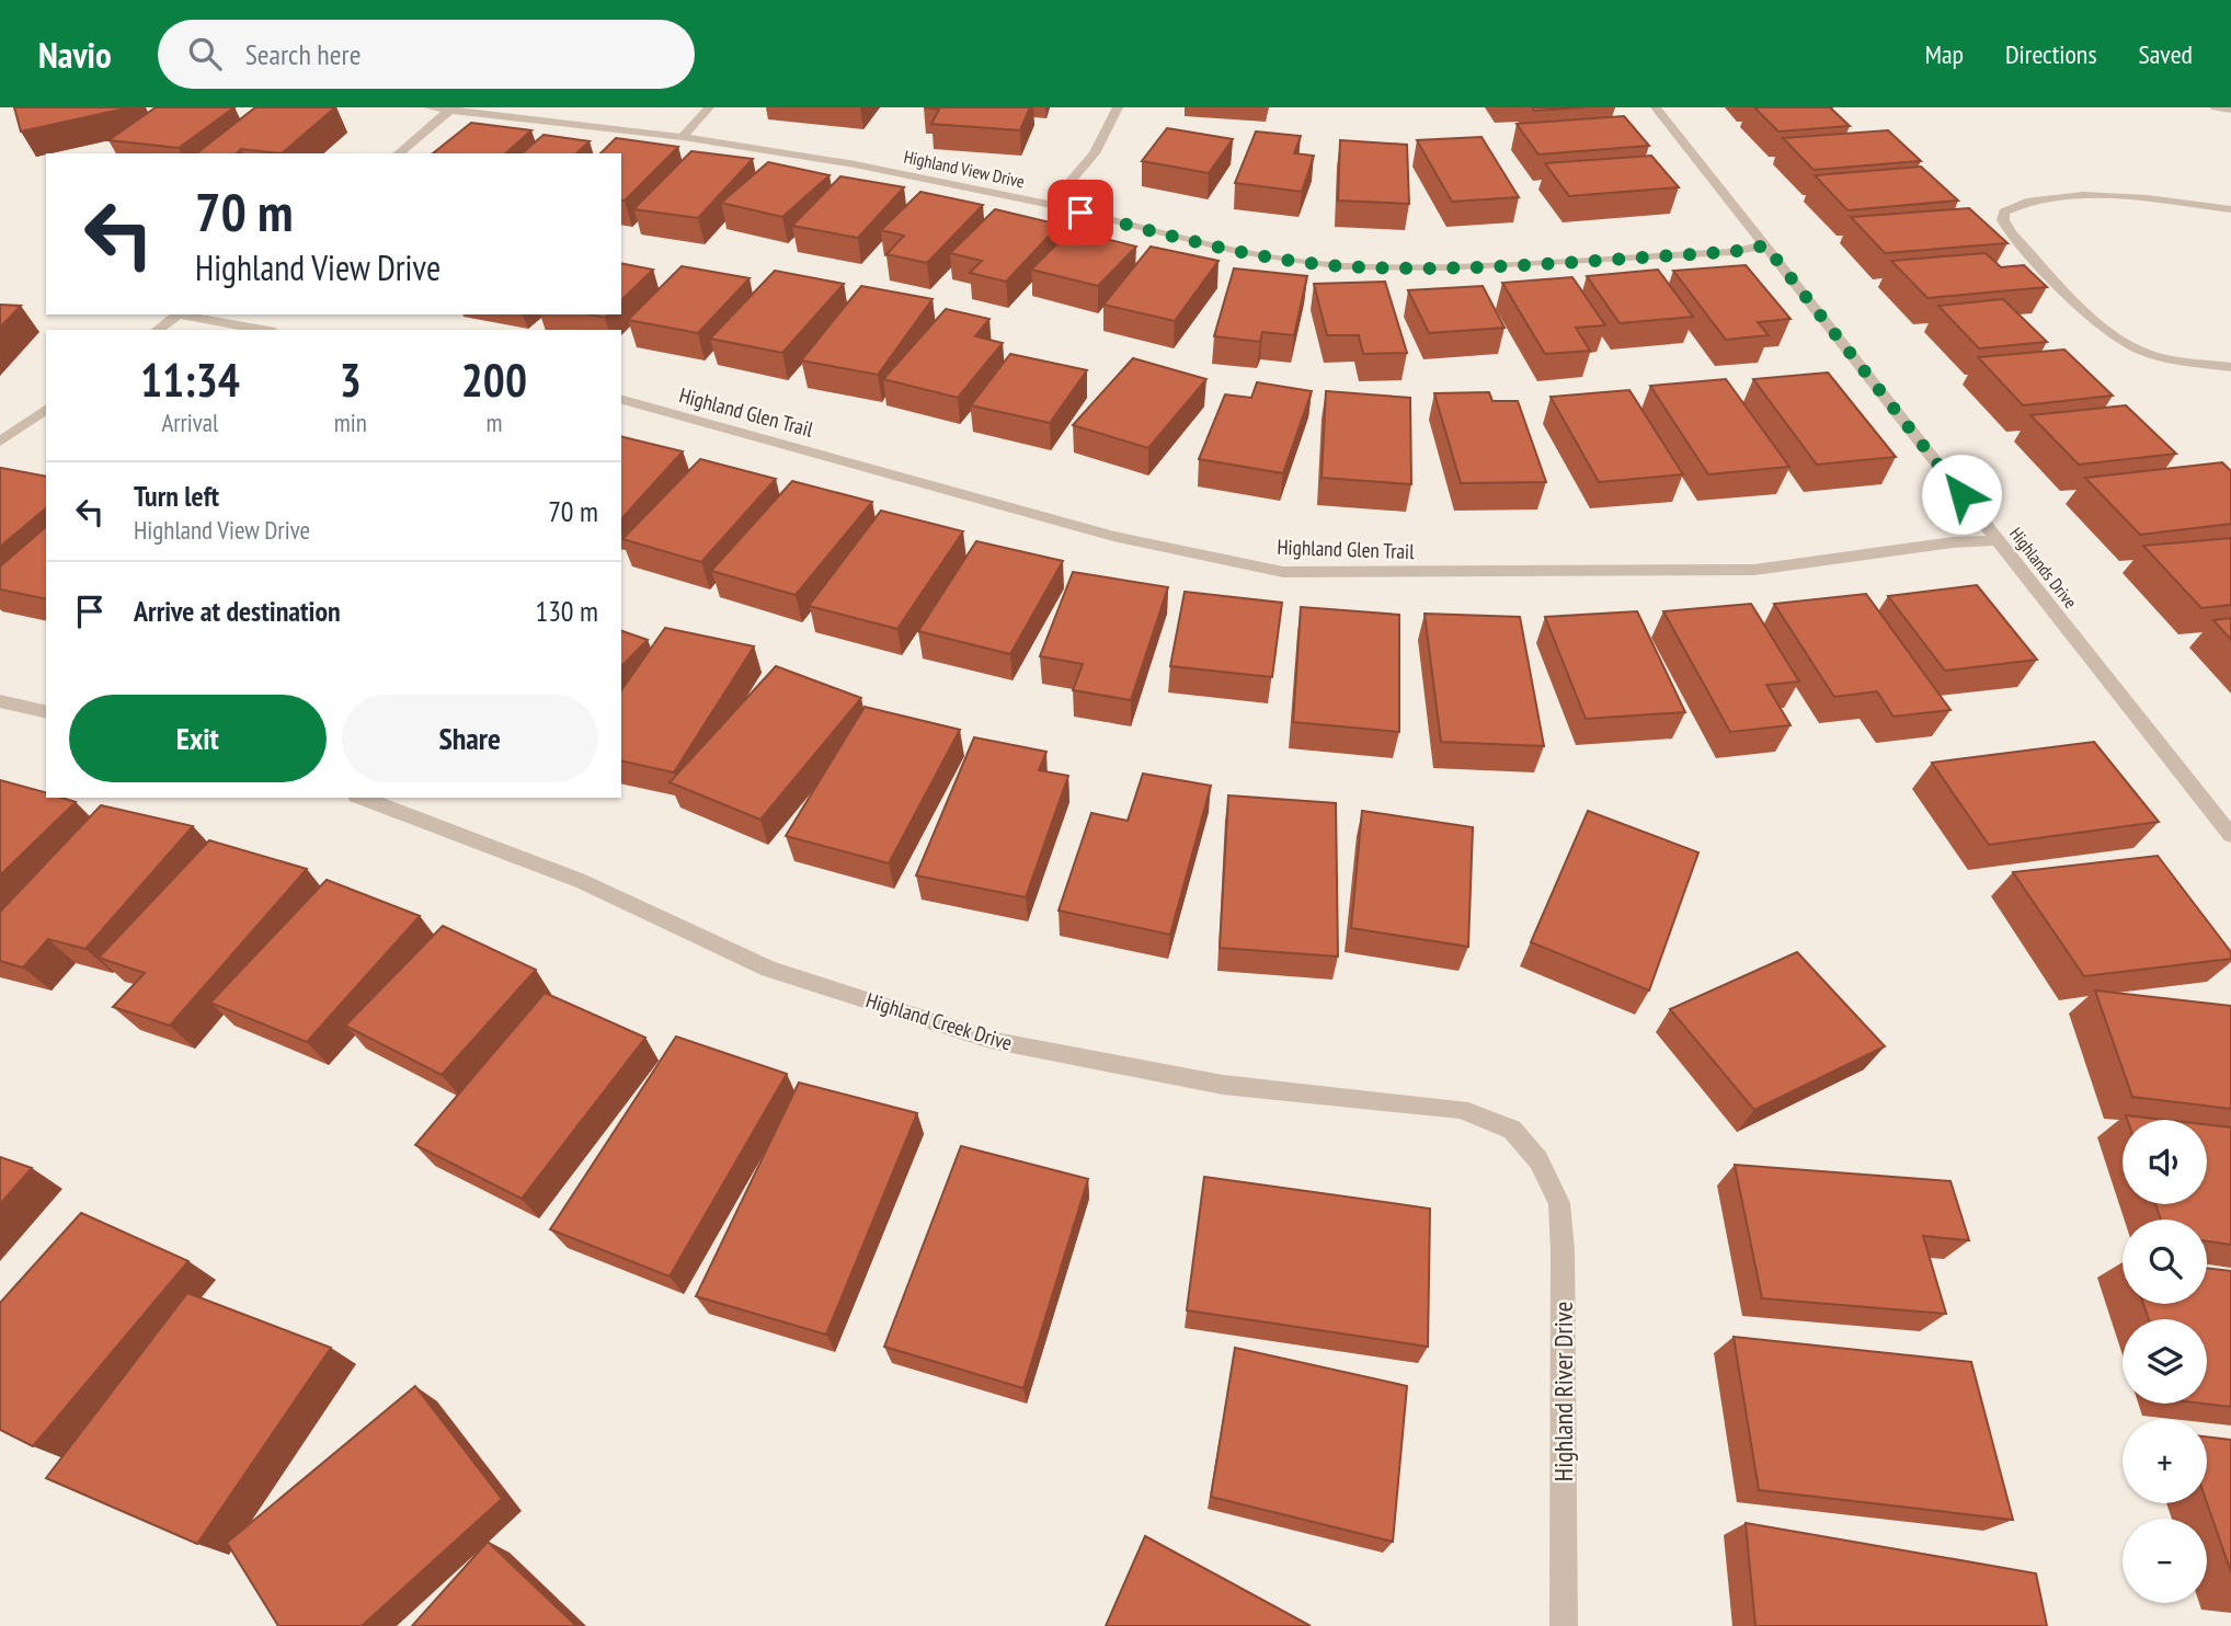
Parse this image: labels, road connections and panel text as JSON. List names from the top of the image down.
{
  "streets": {
    "street": [
      "Highland View Drive",
      "Highland Glen Trail",
      "Highlands Drive",
      "Highland Creek Drive",
      "Highland River Drive"
    ]
  },
  "crossings": [
    ["Highland View Drive", "Highlands Drive"],
    ["Highland Glen Trail", "Highlands Drive"],
    ["Highland Creek Drive", "Highland River Drive"]
  ],
  "page": {
    "header": "Navio",
    "search": "Search here",
    "nav": ["Map", "Directions", "Saved"],
    "turn": ["70 m", "Highland View Drive"],
    "eta": [
      "11:34",
      "Arrival",
      "3",
      "min",
      "200",
      "m"
    ],
    "list": [
      {
        "name": "Turn left",
        "note": "Highland View Drive",
        "value": "70 m"
      },
      {
        "name": "Arrive at destination",
        "value": "130 m"
      }
    ],
    "buttons": ["Exit", "Share"],
    "map_buttons": ["+", "−"]
  }
}
